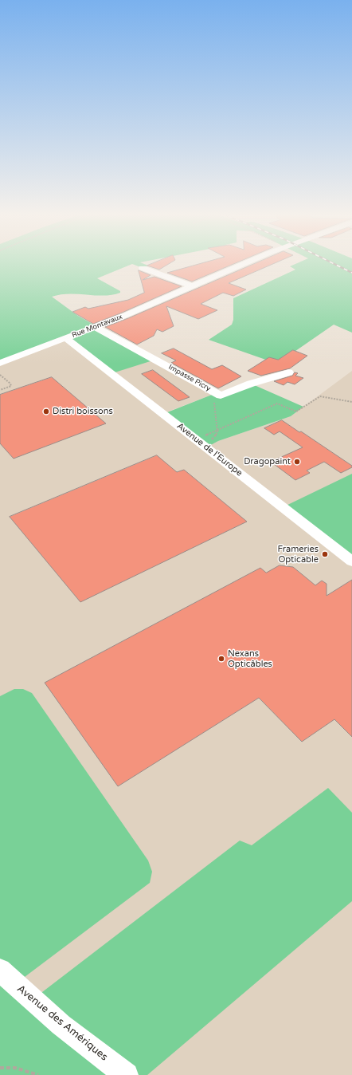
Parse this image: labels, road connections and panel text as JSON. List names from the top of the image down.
{
  "streets": {
    "street": [
      "Rue Montavaux",
      "Impasse Picry",
      "Avenue de l'Europe",
      "Avenue des Amériques"
    ]
  },
  "crossings": [
    ["Rue Montavaux", "Impasse Picry"],
    ["Rue Montavaux", "Avenue de l'Europe"]
  ],
  "places": [
    "Distri boissons",
    "Dragopaint",
    "Frameries Opticable",
    "Nexans Opticâbles"
  ]
}
